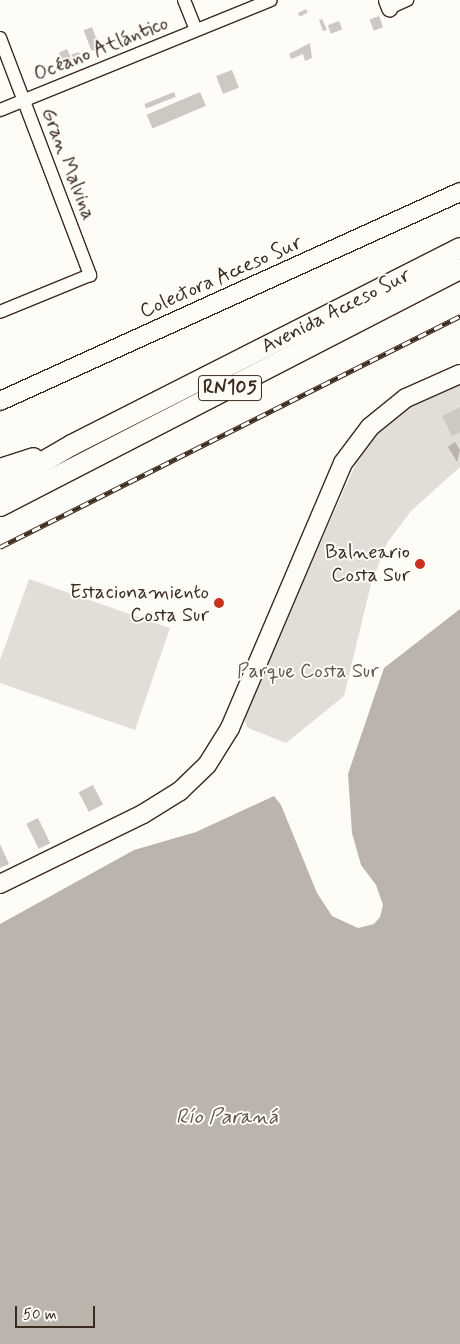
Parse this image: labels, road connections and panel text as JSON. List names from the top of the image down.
{
  "streets": {
    "highway": ["Avenida Acceso Sur", "RN105"],
    "main road": ["Colectora Acceso Sur"],
    "street": ["Océano Atlántico", "Gran Malvina"]
  },
  "crossings": [
    ["Océano Atlántico", "Gran Malvina"]
  ],
  "water": ["Río Paraná"],
  "parks": ["Parque Costa Sur"],
  "places": ["Balneario Costa Sur", "Estacionamiento Costa Sur"],
  "scale_bar": "50 m"
}
